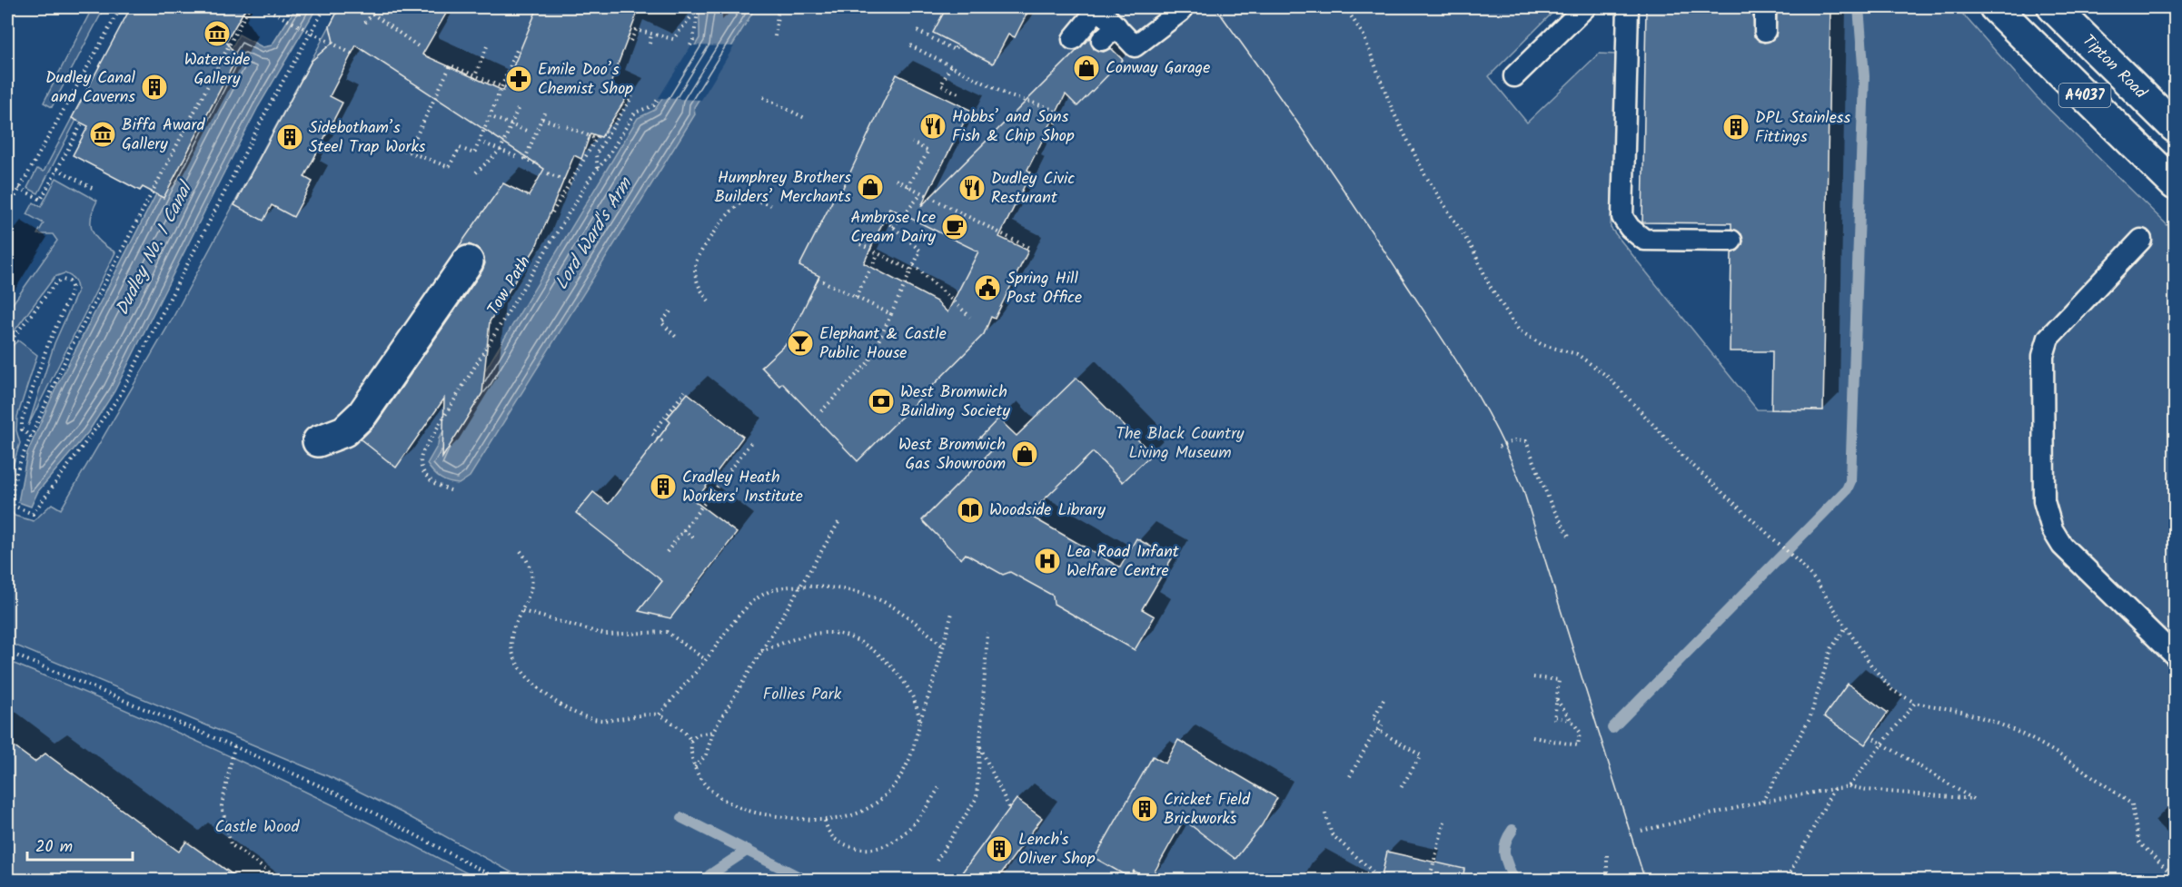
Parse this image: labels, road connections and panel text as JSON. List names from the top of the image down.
{
  "streets": {
    "main road": ["Tipton Road", "A4037"],
    "path": ["Tow Path"]
  },
  "water": ["Lord Ward's Arm", "Dudley No. 1 Canal"],
  "parks": ["The Black Country Living Museum", "Follies Park", "Castle Wood"],
  "places": {
    "museum": ["Waterside Gallery", "Biffa Award Gallery"],
    "shop": ["Conway Garage", "Humphrey Brothers Builders’ Merchants", "West Bromwich Gas Showroom"],
    "pharmacy": ["Emile Doo’s Chemist Shop"],
    "building": [
      "Dudley Canal and Caverns",
      "DPL Stainless Fittings",
      "Sidebotham’s Steel Trap Works",
      "Cradley Heath Workers' Institute",
      "Cricket Field Brickworks",
      "Lench's Oliver Shop"
    ],
    "restaurant": ["Hobbs’ and Sons Fish & Chip Shop", "Dudley Civic Resturant"],
    "cafe": ["Ambrose Ice Cream Dairy"],
    "public building": ["Spring Hill Post Office"],
    "bar": ["Elephant & Castle Public House"],
    "bank": ["West Bromwich Building Society"],
    "library": ["Woodside Library"],
    "hospital": ["Lea Road Infant Welfare Centre"]
  },
  "scale_bar": "20 m"
}
